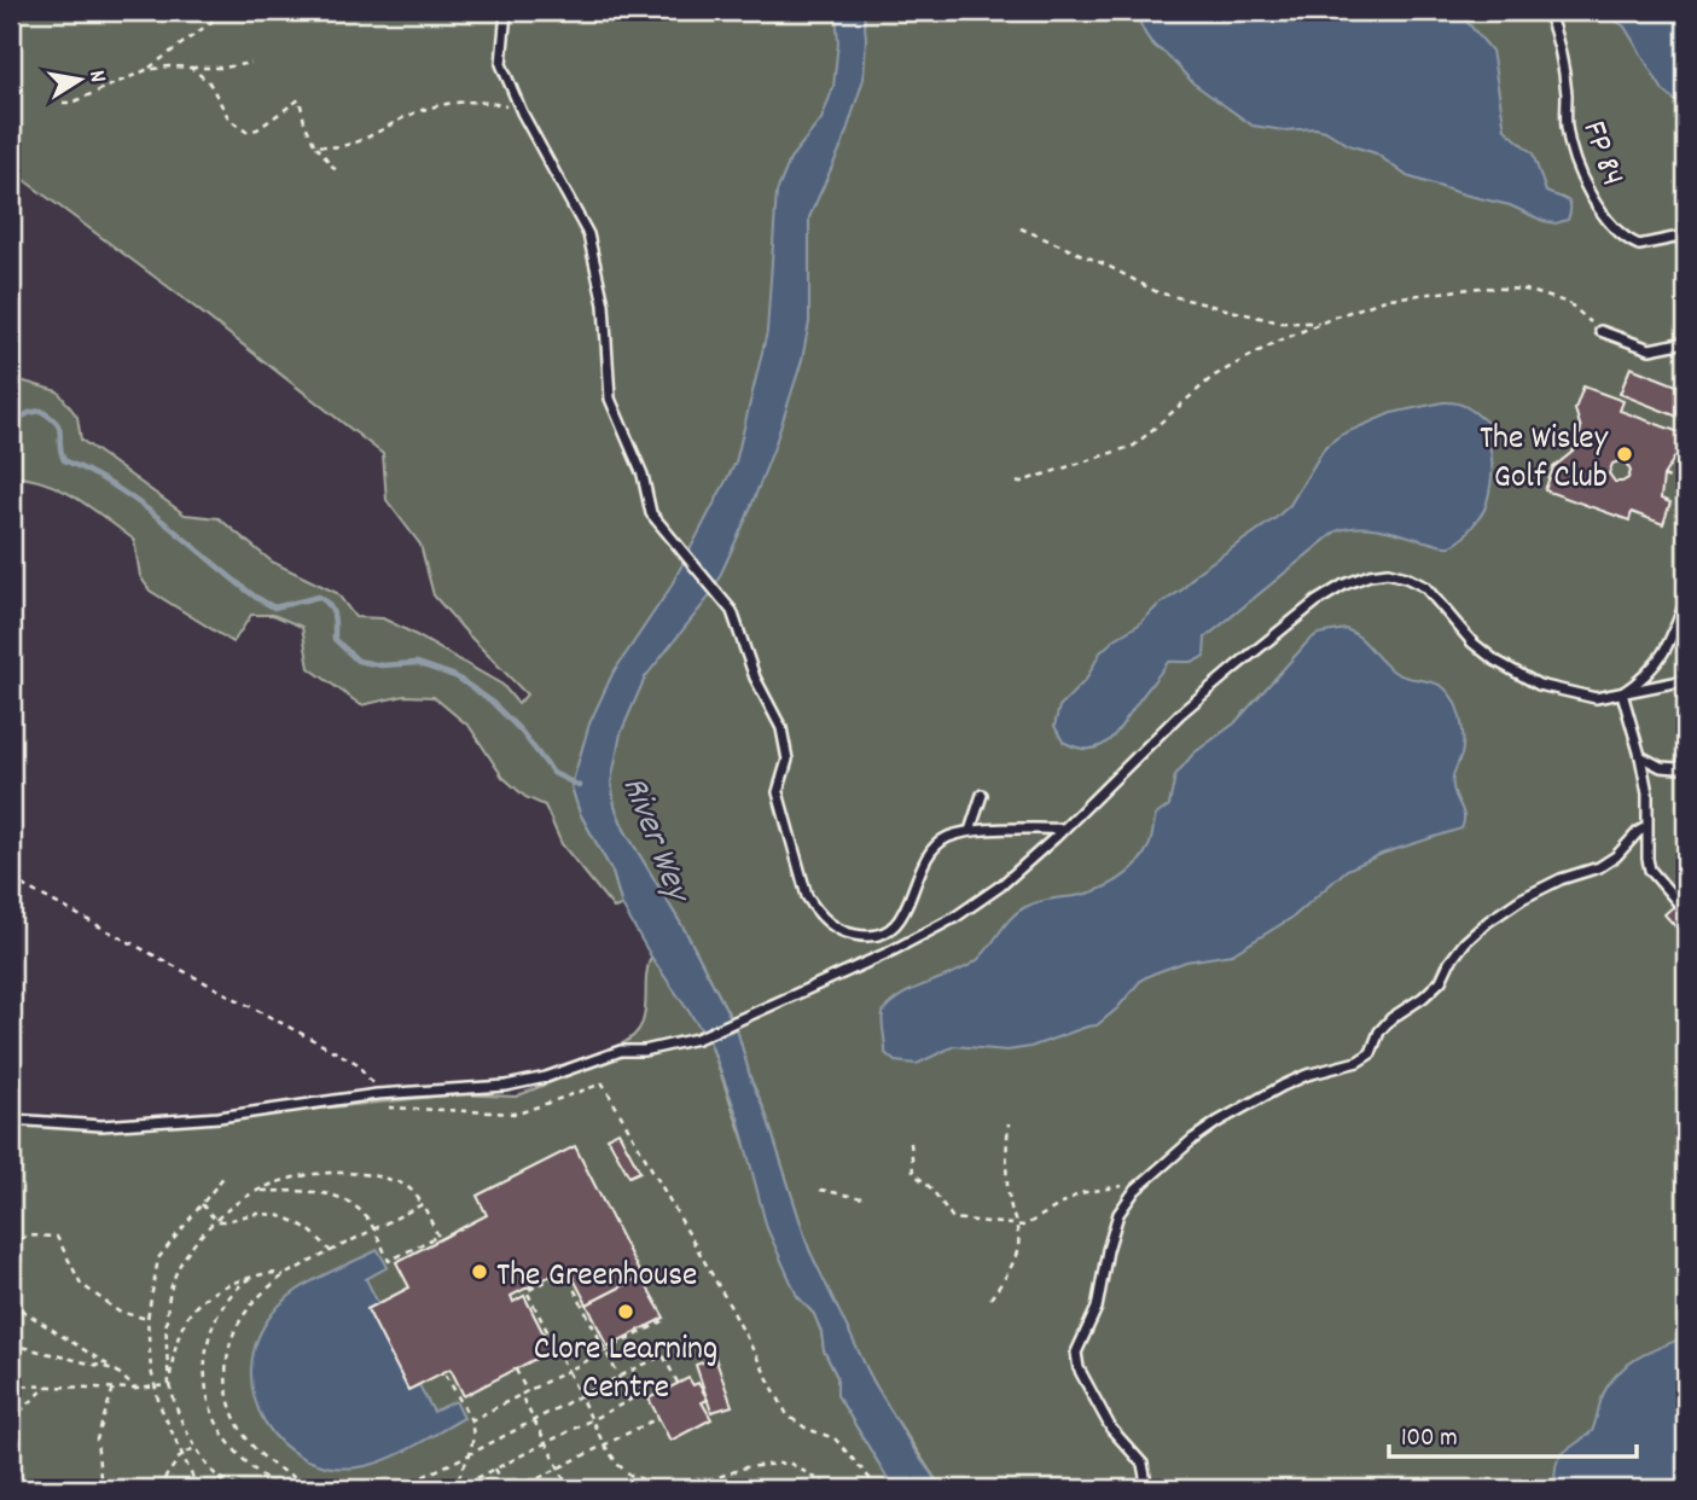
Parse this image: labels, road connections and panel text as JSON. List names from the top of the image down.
{
  "streets": {
    "lane": ["FP 84"]
  },
  "water": ["River Wey"],
  "places": ["The Wisley Golf Club", "The Greenhouse", "Clore Learning Centre"],
  "scale_bar": "100 m",
  "north": "right"
}
